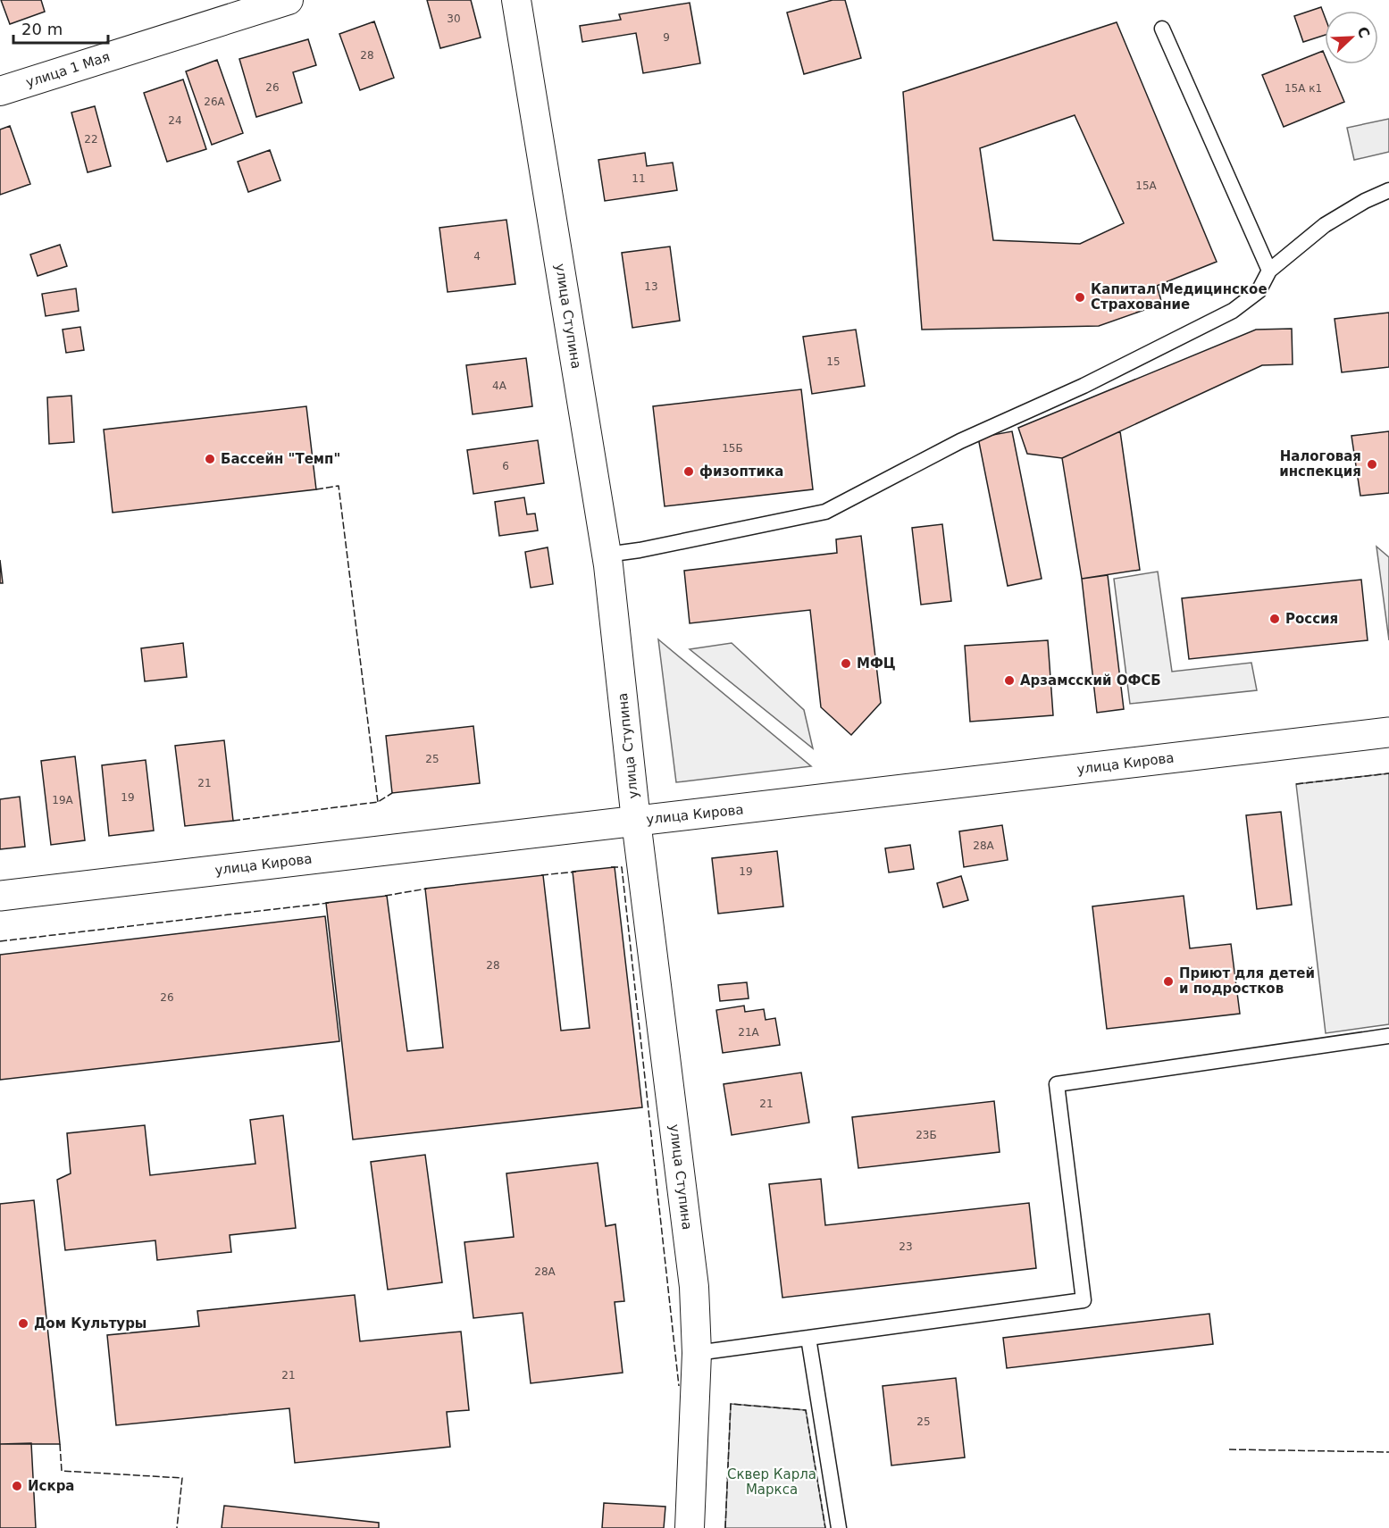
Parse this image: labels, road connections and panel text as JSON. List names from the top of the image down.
{
  "streets": {
    "street": ["улица 1 Мая", "улица Ступина", "улица Кирова"]
  },
  "crossings": [
    ["улица Ступина", "улица Кирова"]
  ],
  "parks": ["Сквер Карла Маркса"],
  "places": [
    "Капитал Медицинское Страхование",
    "Бассейн \"Темп\"",
    "Налоговая инспекция",
    "физоптика",
    "Россия",
    "МФЦ",
    "Арзамсский ОФСБ",
    "Приют для детей и подростков",
    "Дом Культуры",
    "Искра"
  ],
  "house_numbers": [
    "30",
    "9",
    "28",
    "26",
    "15А к1",
    "26А",
    "24",
    "22",
    "11",
    "15А",
    "4",
    "13",
    "15",
    "4А",
    "15Б",
    "6",
    "25",
    "21",
    "19",
    "19А",
    "28А",
    "19",
    "28",
    "26",
    "21А",
    "21",
    "23Б",
    "23",
    "28А",
    "21",
    "25"
  ],
  "scale_bar": "20 m",
  "north": "top right"
}
